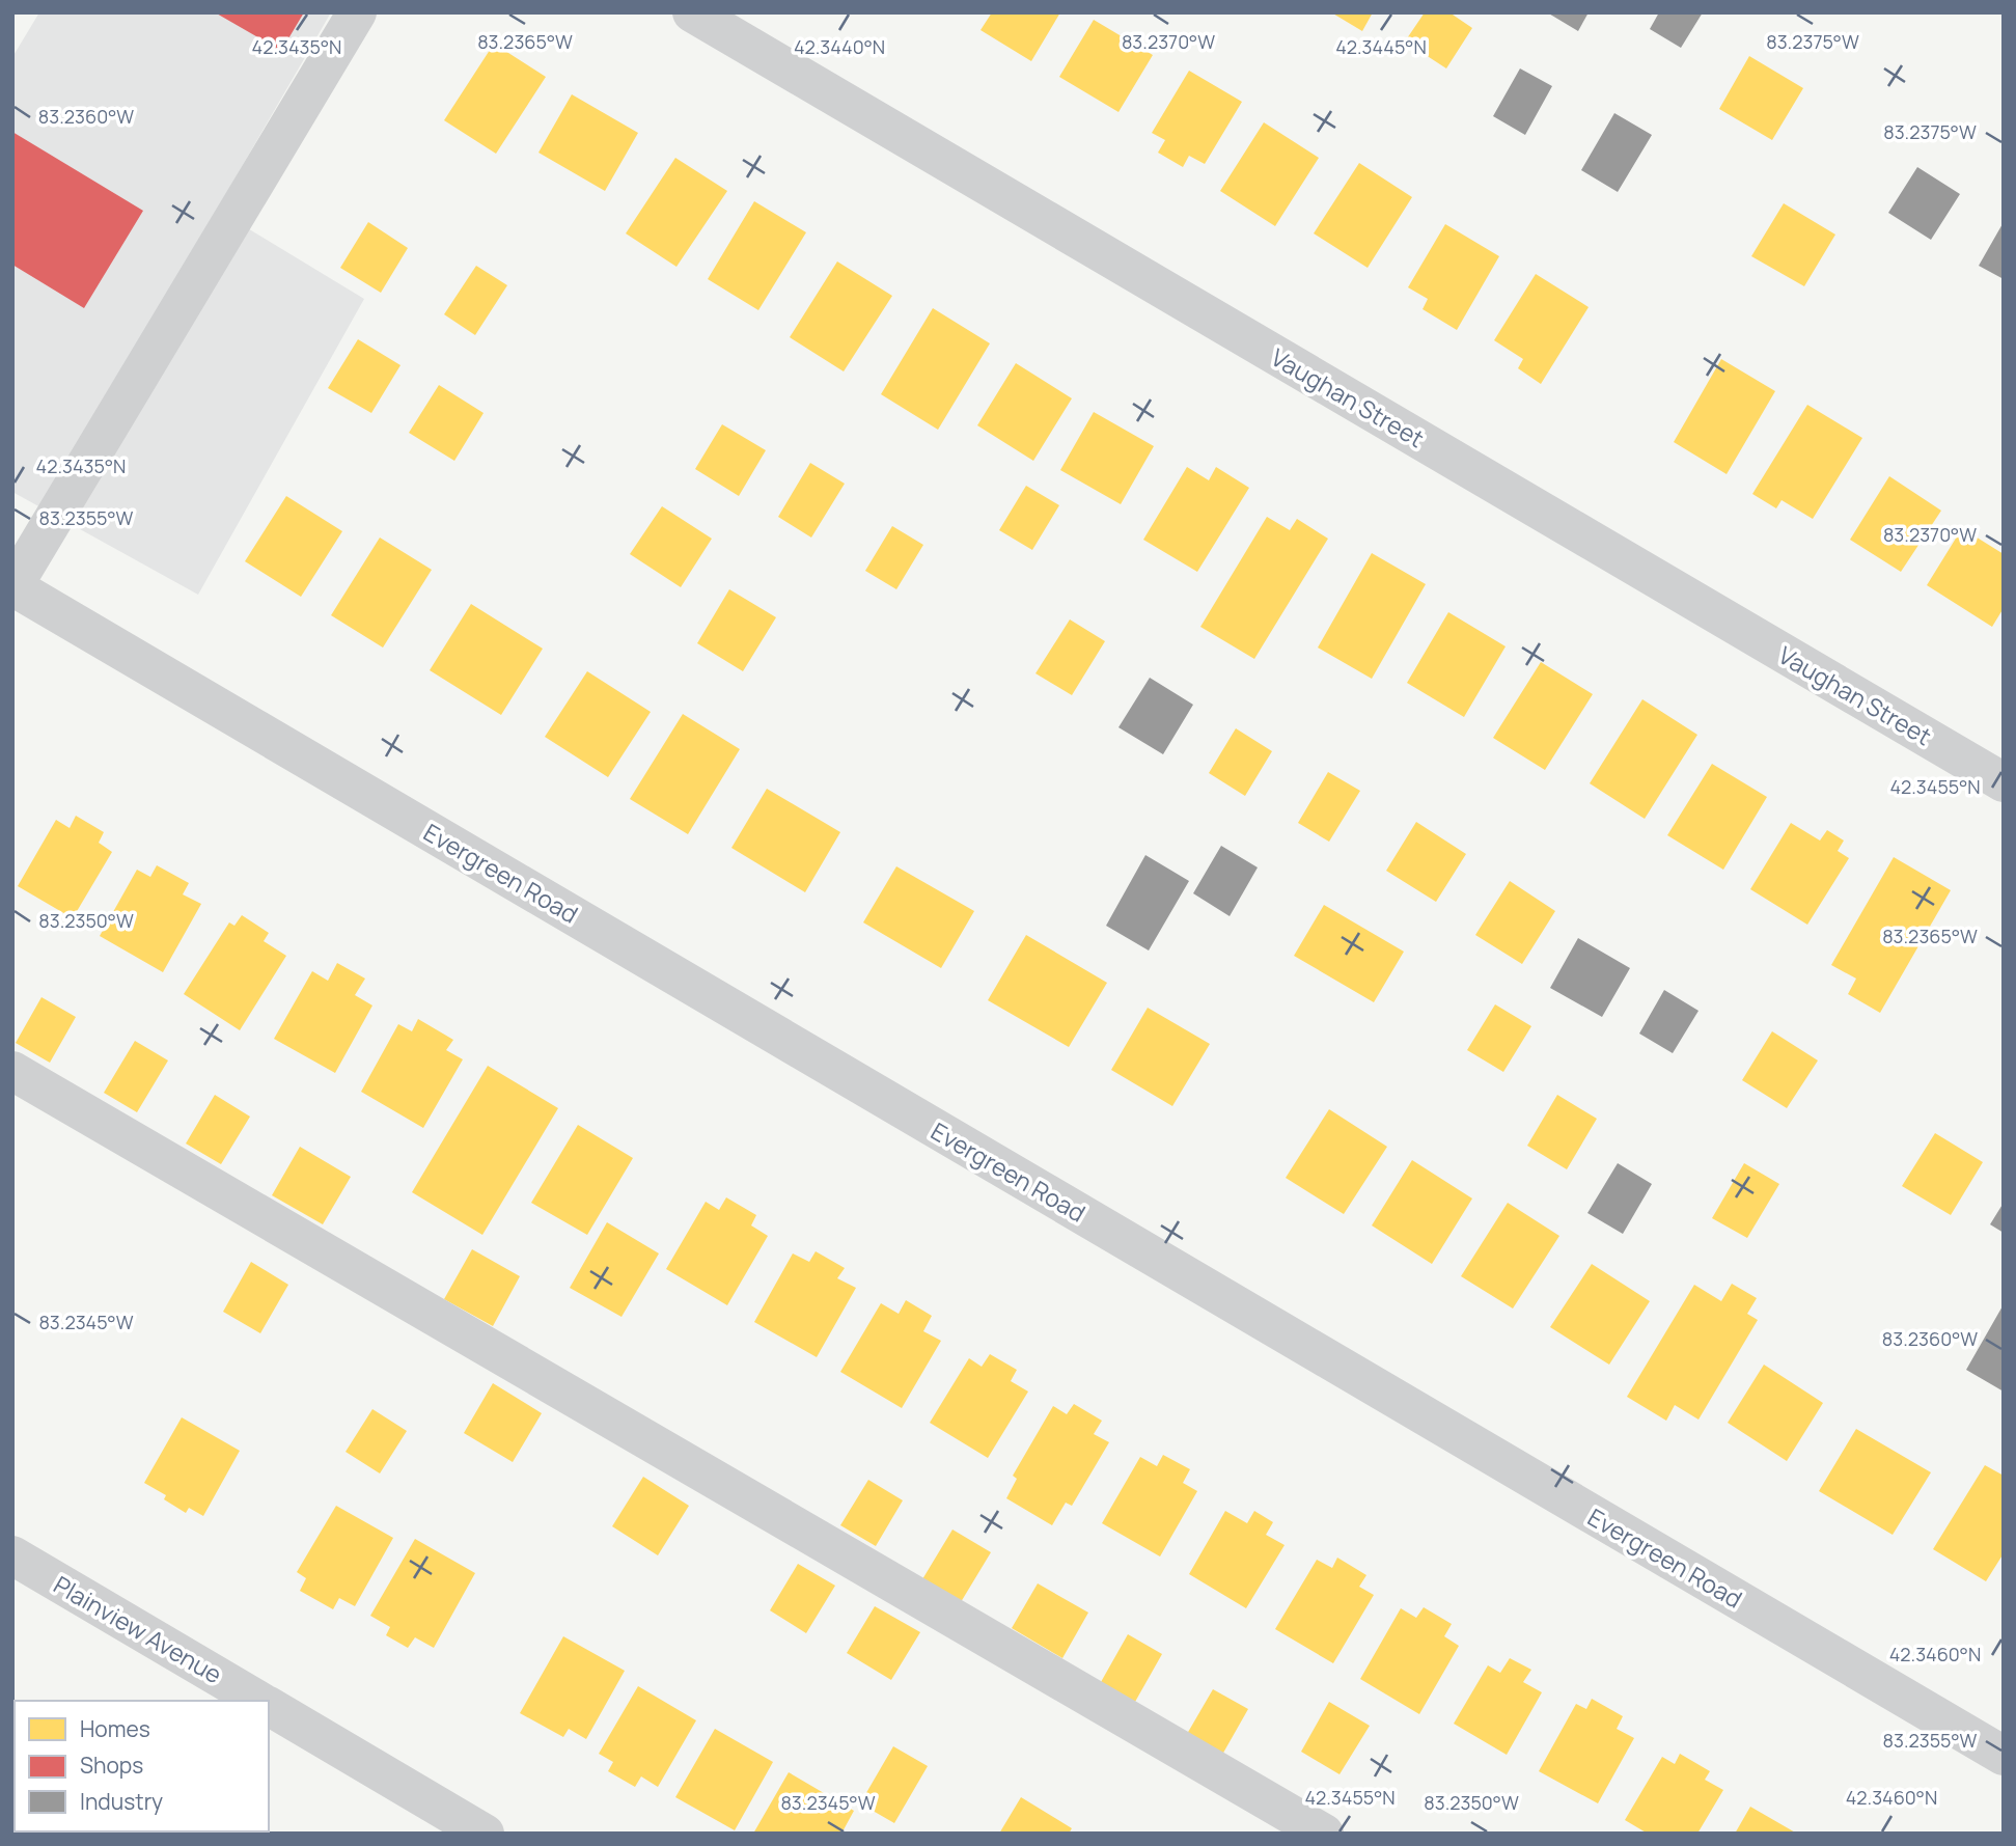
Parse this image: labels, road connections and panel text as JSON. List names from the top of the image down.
{
  "streets": {
    "street": ["Vaughan Street", "Evergreen Road", "Plainview Avenue"]
  },
  "legend": ["Homes", "Shops", "Industry"],
  "coordinates": [
    "83.2365°W",
    "83.2370°W",
    "83.2375°W",
    "42.3435°N",
    "42.3440°N",
    "42.3445°N",
    "83.2360°W",
    "83.2355°W",
    "42.3455°N",
    "83.2350°W",
    "83.2345°W",
    "42.3460°N"
  ]
}
